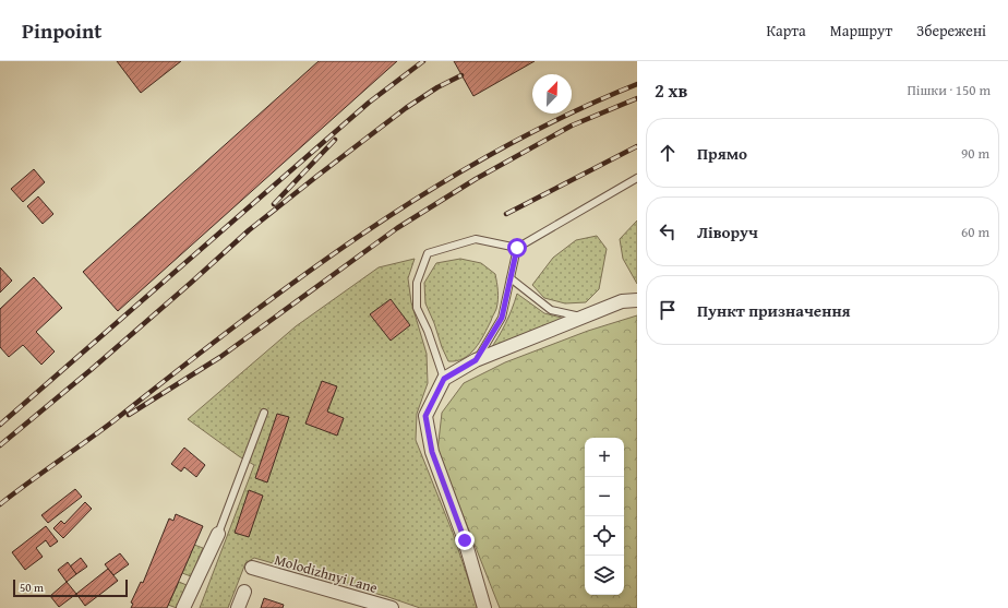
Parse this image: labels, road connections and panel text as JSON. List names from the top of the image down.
{
  "streets": {
    "street": ["Molodizhnyi Lane"]
  },
  "scale_bar": "50 m",
  "north": "top right",
  "page": {
    "header": "Pinpoint",
    "nav": ["Карта", "Маршрут", "Збережені"],
    "heading": ["2 хв", "Пішки · 150 m"],
    "list": [
      ["Прямо", "90 m"],
      ["Ліворуч", "60 m"],
      "Пункт призначення"
    ],
    "map_buttons": ["+", "−"],
    "scale": "50 m"
  }
}
